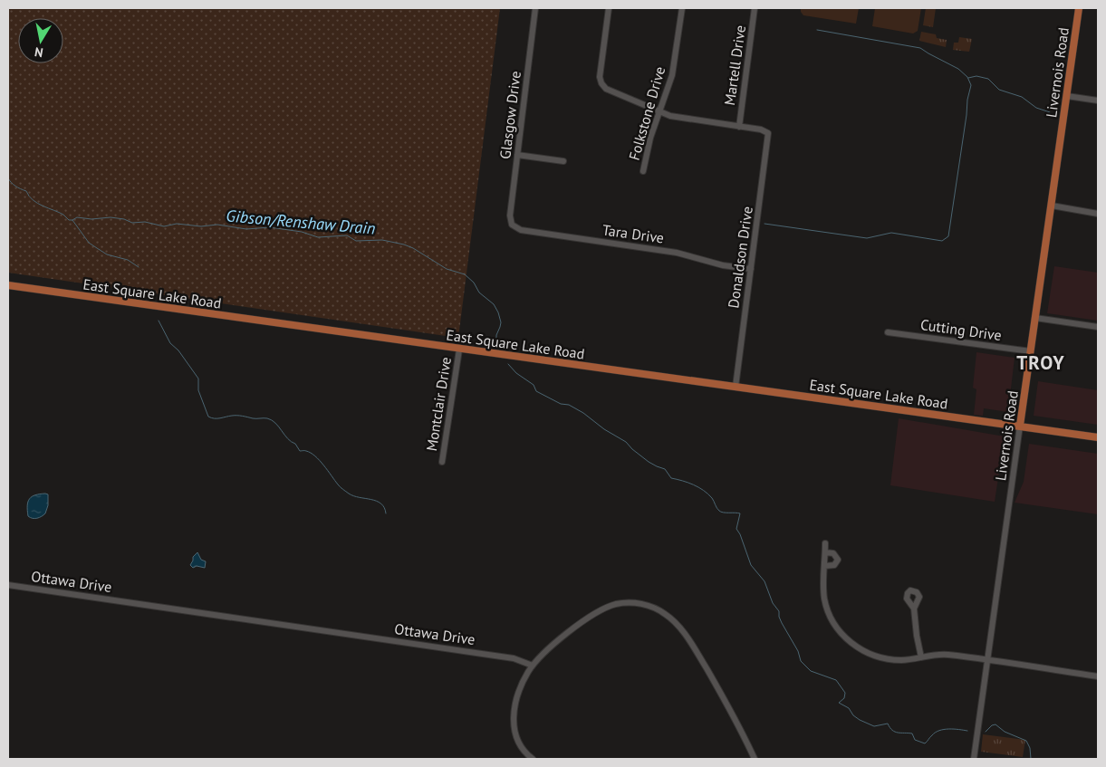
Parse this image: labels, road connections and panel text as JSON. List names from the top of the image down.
{
  "streets": {
    "main road": ["Livernois Road", "East Square Lake Road"],
    "street": [
      "Martell Drive",
      "Folkstone Drive",
      "Glasgow Drive",
      "Tara Drive",
      "Donaldson Drive",
      "Cutting Drive",
      "Montclair Drive",
      "Ottawa Drive"
    ]
  },
  "crossings": [
    ["Martell Drive", "Donaldson Drive"],
    ["Livernois Road", "East Square Lake Road"],
    ["Livernois Road", "Cutting Drive"],
    ["Glasgow Drive", "Tara Drive"],
    ["Tara Drive", "Donaldson Drive"],
    ["Donaldson Drive", "East Square Lake Road"],
    ["East Square Lake Road", "Montclair Drive"]
  ],
  "districts": ["TROY"],
  "water": ["Gibson/Renshaw Drain"],
  "north": "bottom"
}
